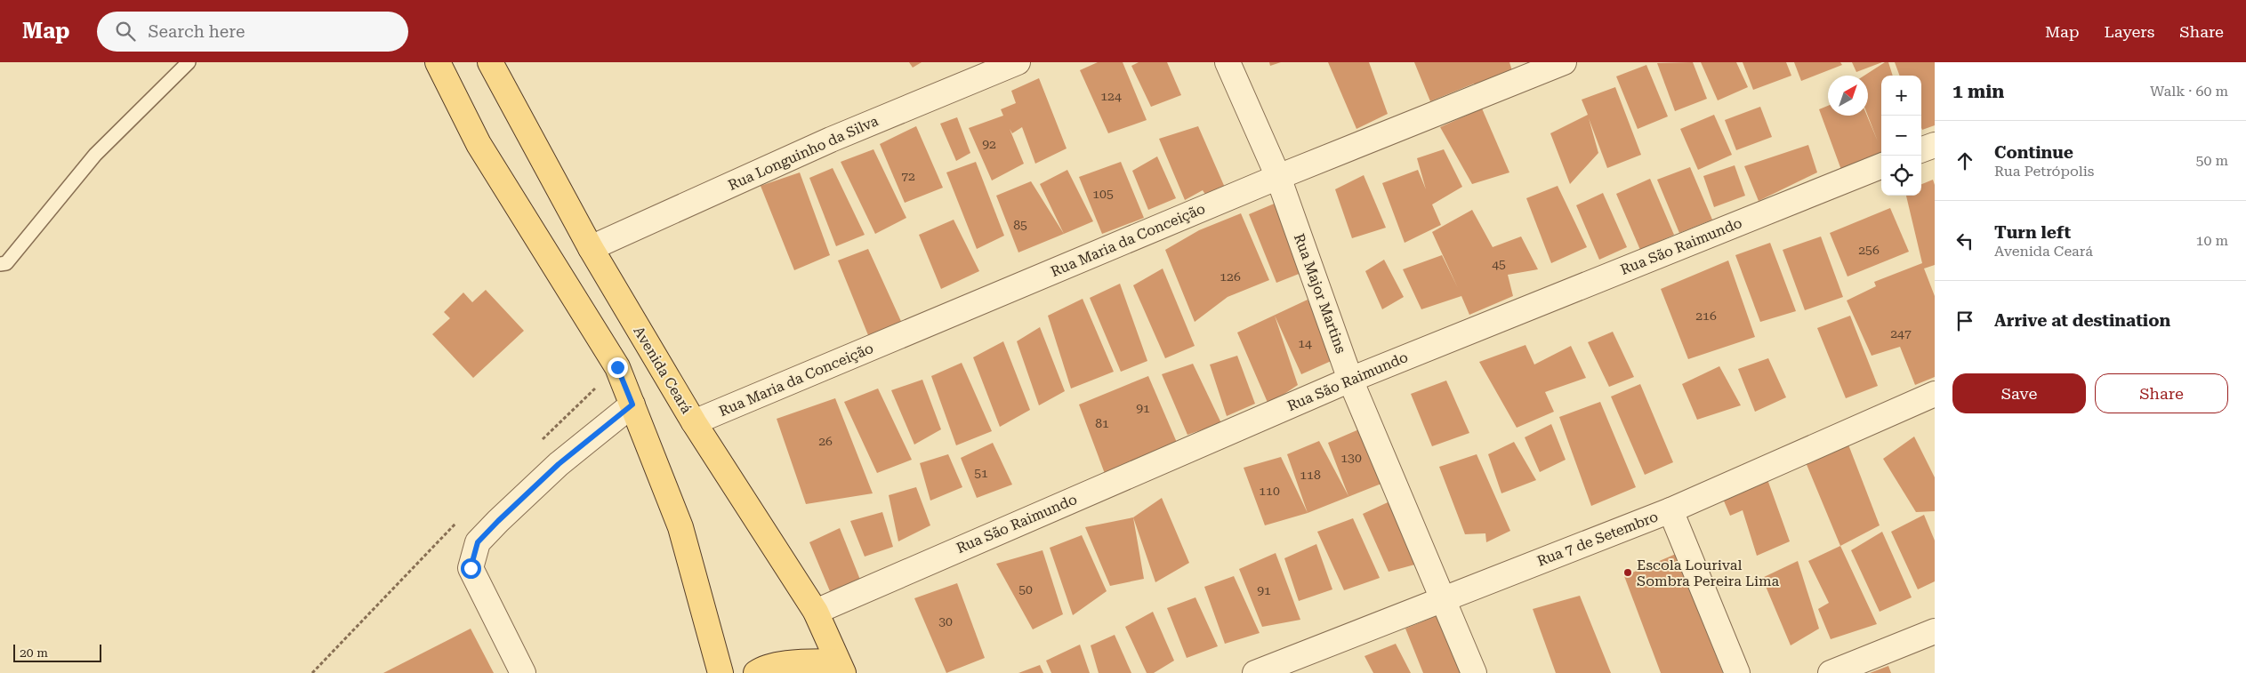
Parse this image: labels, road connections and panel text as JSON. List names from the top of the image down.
{
  "streets": {
    "main road": ["Avenida Ceará"],
    "street": [
      "Rua Longuinho da Silva",
      "Rua Maria da Conceição",
      "Rua São Raimundo",
      "Rua Major Martins",
      "Rua 7 de Setembro"
    ]
  },
  "crossings": [
    ["Rua Longuinho da Silva", "Avenida Ceará"],
    ["Rua Maria da Conceição", "Rua Major Martins"],
    ["Rua Maria da Conceição", "Avenida Ceará"],
    ["Rua São Raimundo", "Rua Major Martins"],
    ["Rua São Raimundo", "Avenida Ceará"],
    ["Rua Major Martins", "Rua 7 de Setembro"]
  ],
  "places": ["Escola Lourival Sombra Pereira Lima"],
  "house_numbers": [
    "124",
    "92",
    "72",
    "105",
    "85",
    "256",
    "45",
    "126",
    "216",
    "247",
    "14",
    "91",
    "81",
    "26",
    "130",
    "51",
    "118",
    "110",
    "50",
    "91",
    "30"
  ],
  "scale_bar": "20 m",
  "north": "top right",
  "page": {
    "header": "Map",
    "search": "Search here",
    "nav": ["Map", "Layers", "Share"],
    "heading": ["1 min", "Walk · 60 m"],
    "map_buttons": ["+", "−"],
    "list": [
      ["Continue", "Rua Petrópolis", "50 m"],
      ["Turn left", "Avenida Ceará", "10 m"],
      "Arrive at destination"
    ],
    "buttons": ["Save", "Share"],
    "scale": "20 m"
  }
}
